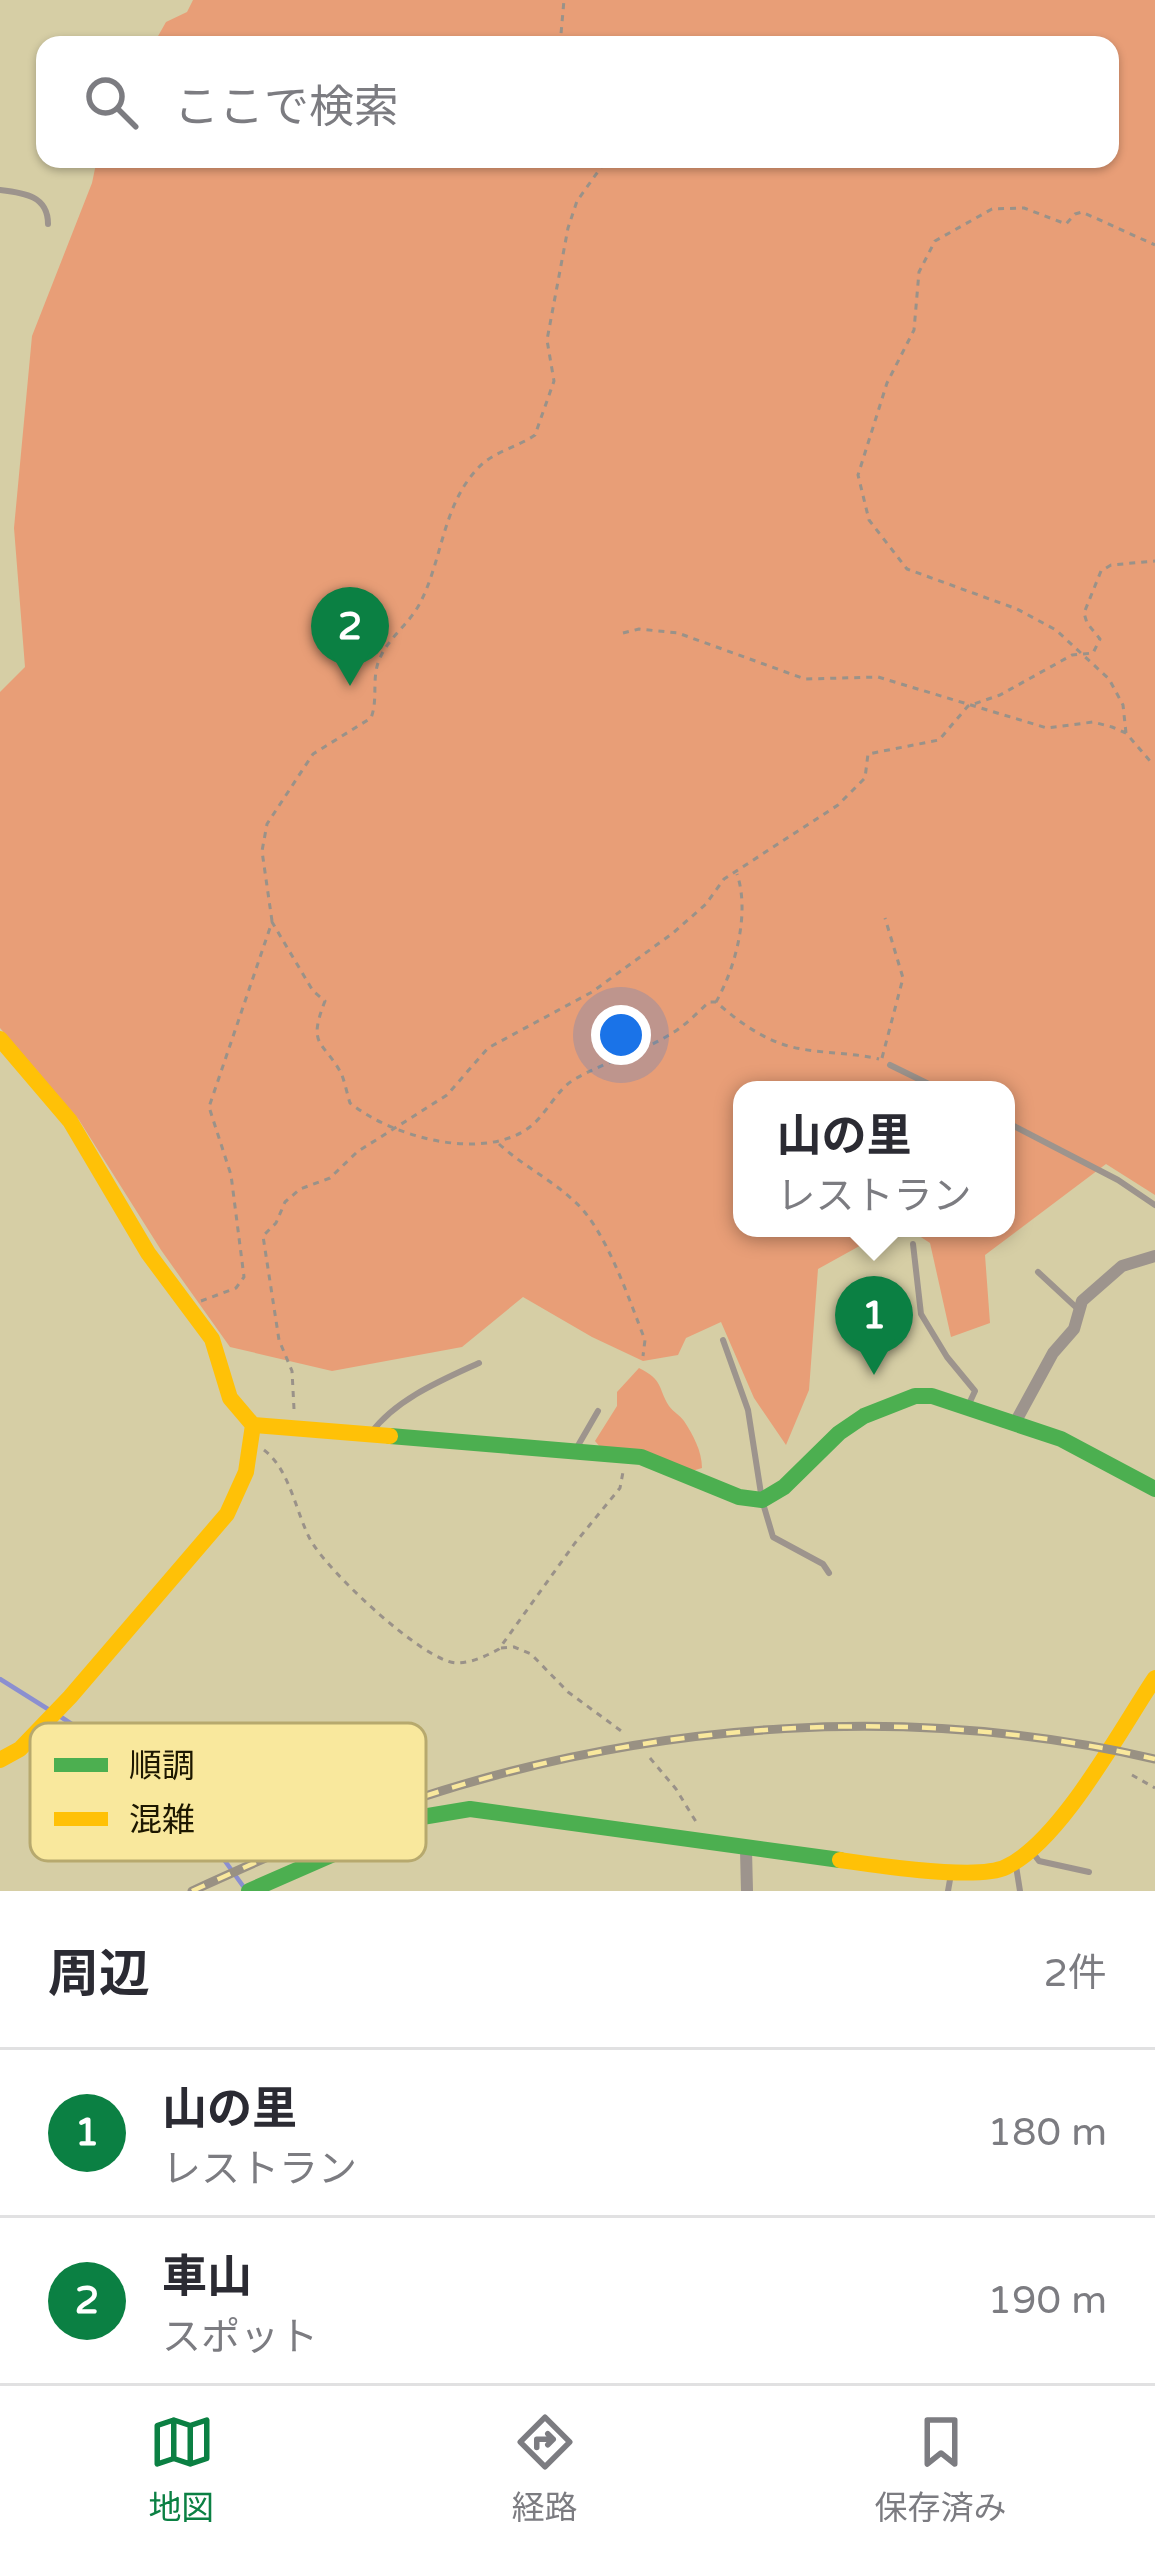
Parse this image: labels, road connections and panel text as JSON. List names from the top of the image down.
{
  "legend": ["順調", "混雑"],
  "page": {
    "search": "ここで検索",
    "pins": ["2", "1"],
    "popup": ["山の里", "レストラン"],
    "heading": ["周辺", "2件"],
    "list": [
      {
        "mark": "1",
        "name": "山の里",
        "note": "レストラン",
        "value": "180 m"
      },
      {
        "mark": "2",
        "name": "車山",
        "note": "スポット",
        "value": "190 m"
      }
    ],
    "nav": ["地図", "経路", "保存済み"]
  }
}
